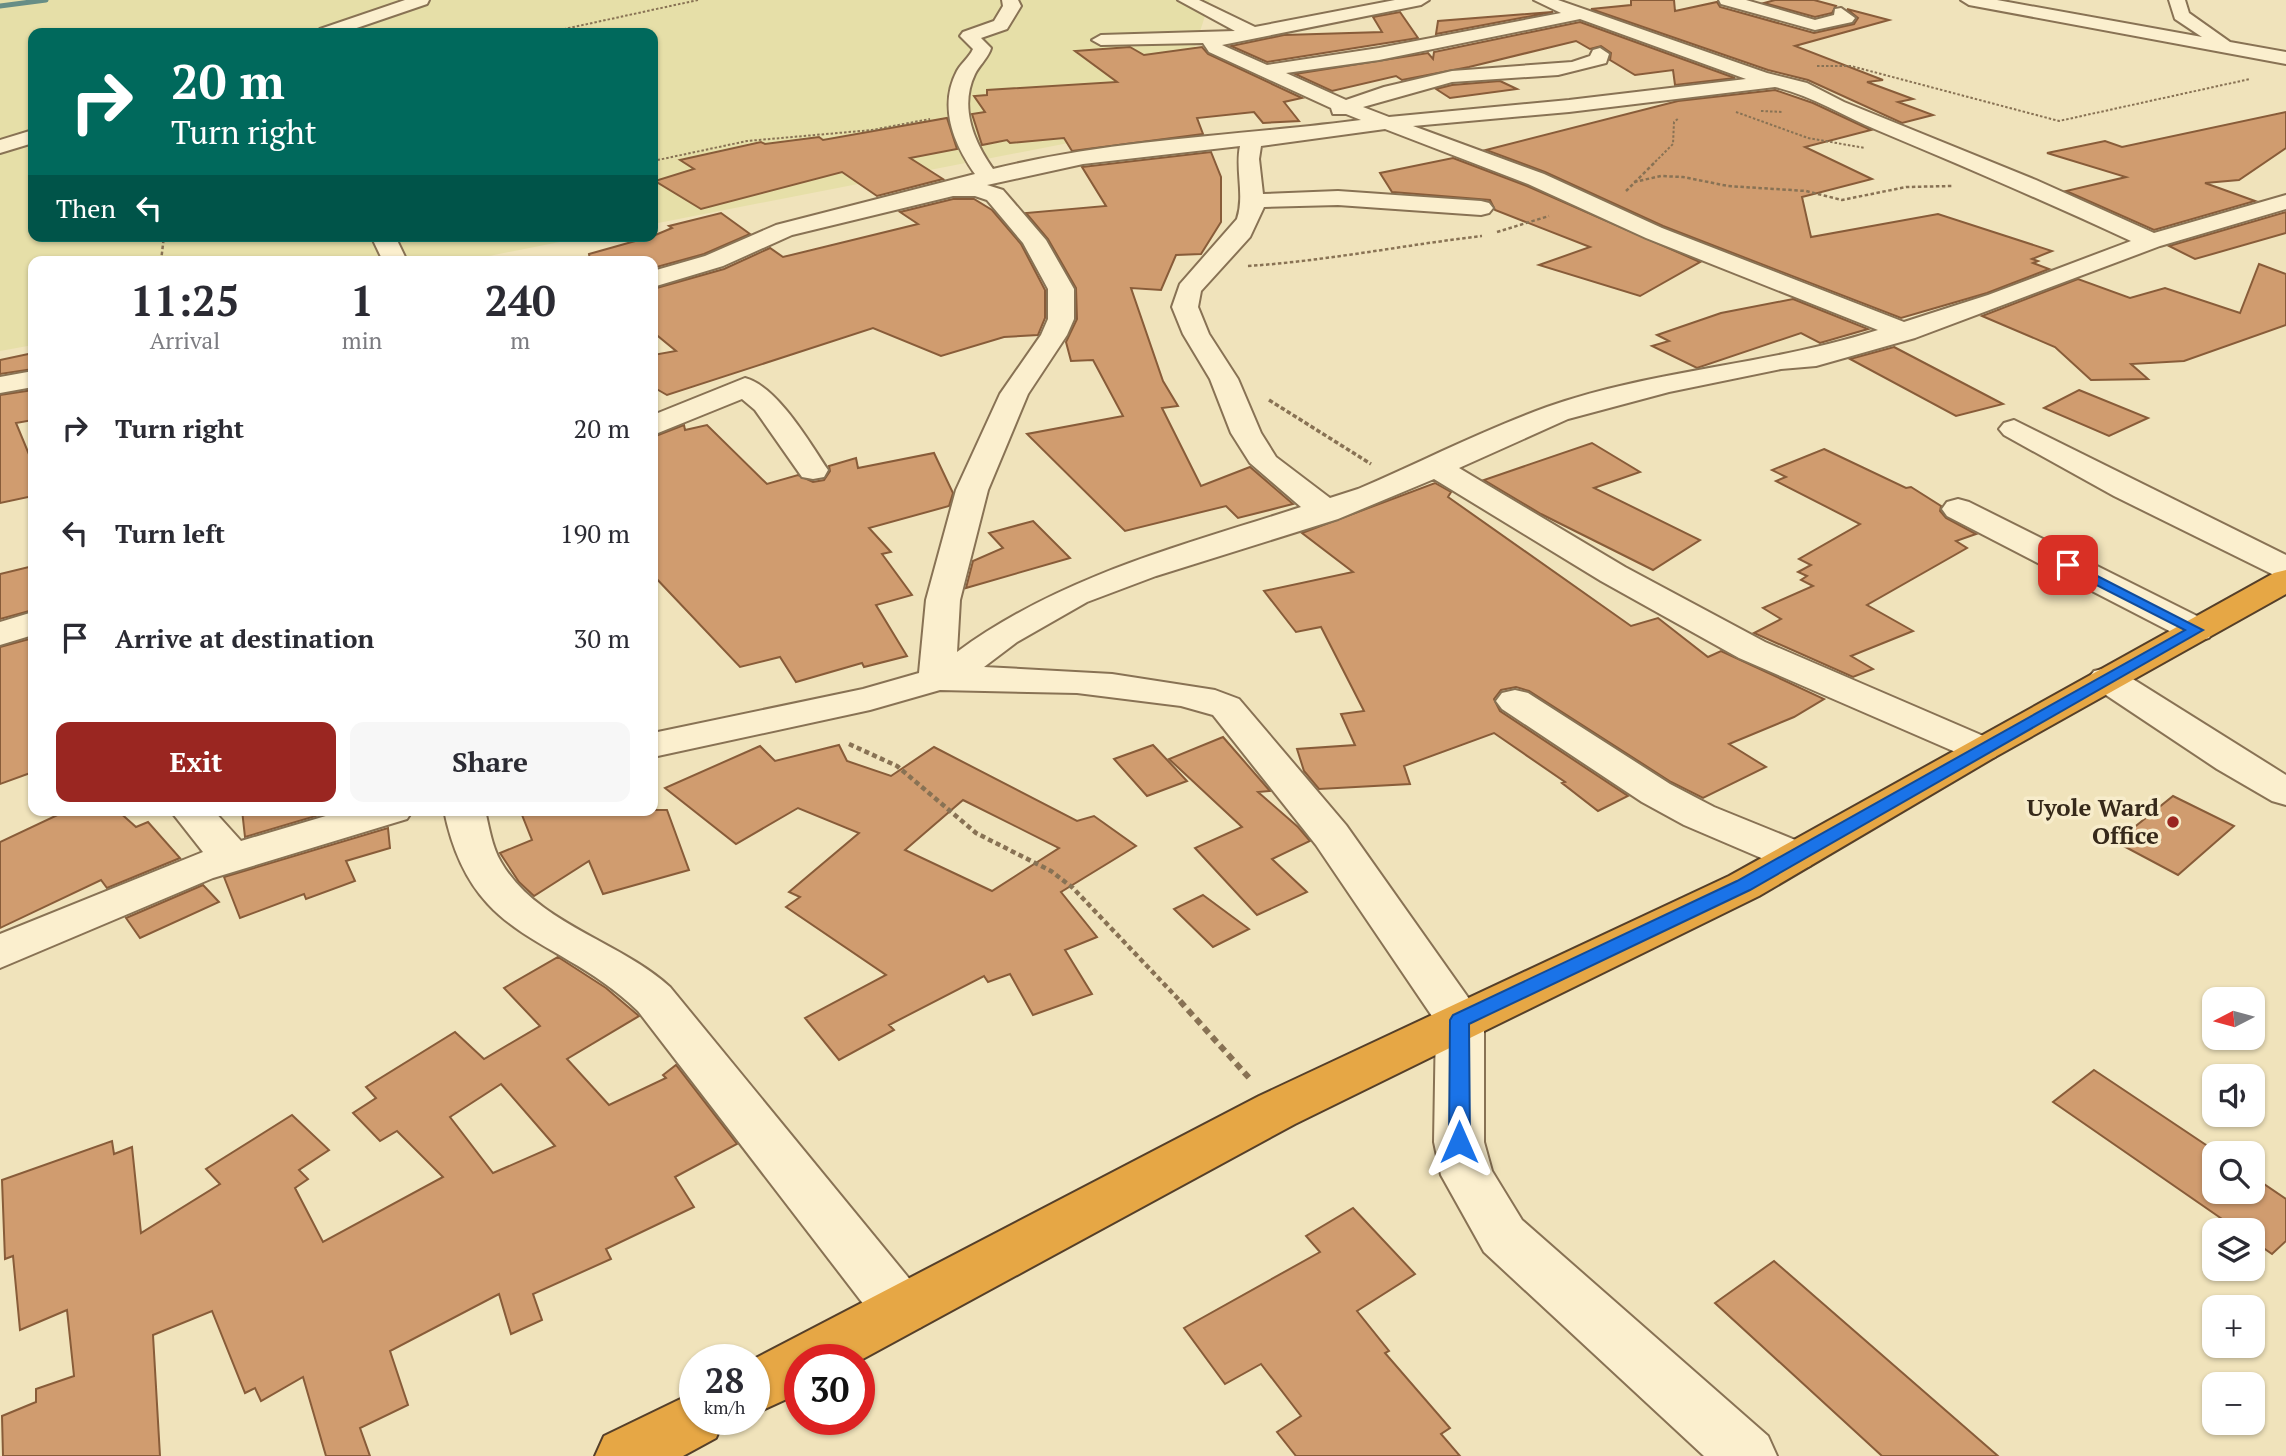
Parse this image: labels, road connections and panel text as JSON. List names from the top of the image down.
{
  "places": ["Uyole Ward Office"],
  "north": "left",
  "page": {
    "turn": ["20 m", "Turn right"],
    "then": "Then",
    "eta": [
      "11:25",
      "Arrival",
      "1",
      "min",
      "240",
      "m"
    ],
    "list": [
      {
        "name": "Turn right",
        "value": "20 m"
      },
      {
        "name": "Turn left",
        "value": "190 m"
      },
      {
        "name": "Arrive at destination",
        "value": "30 m"
      }
    ],
    "buttons": ["Exit", "Share"],
    "map_buttons": ["+", "−"],
    "speed": "28 km/h",
    "limit": "30"
  }
}
